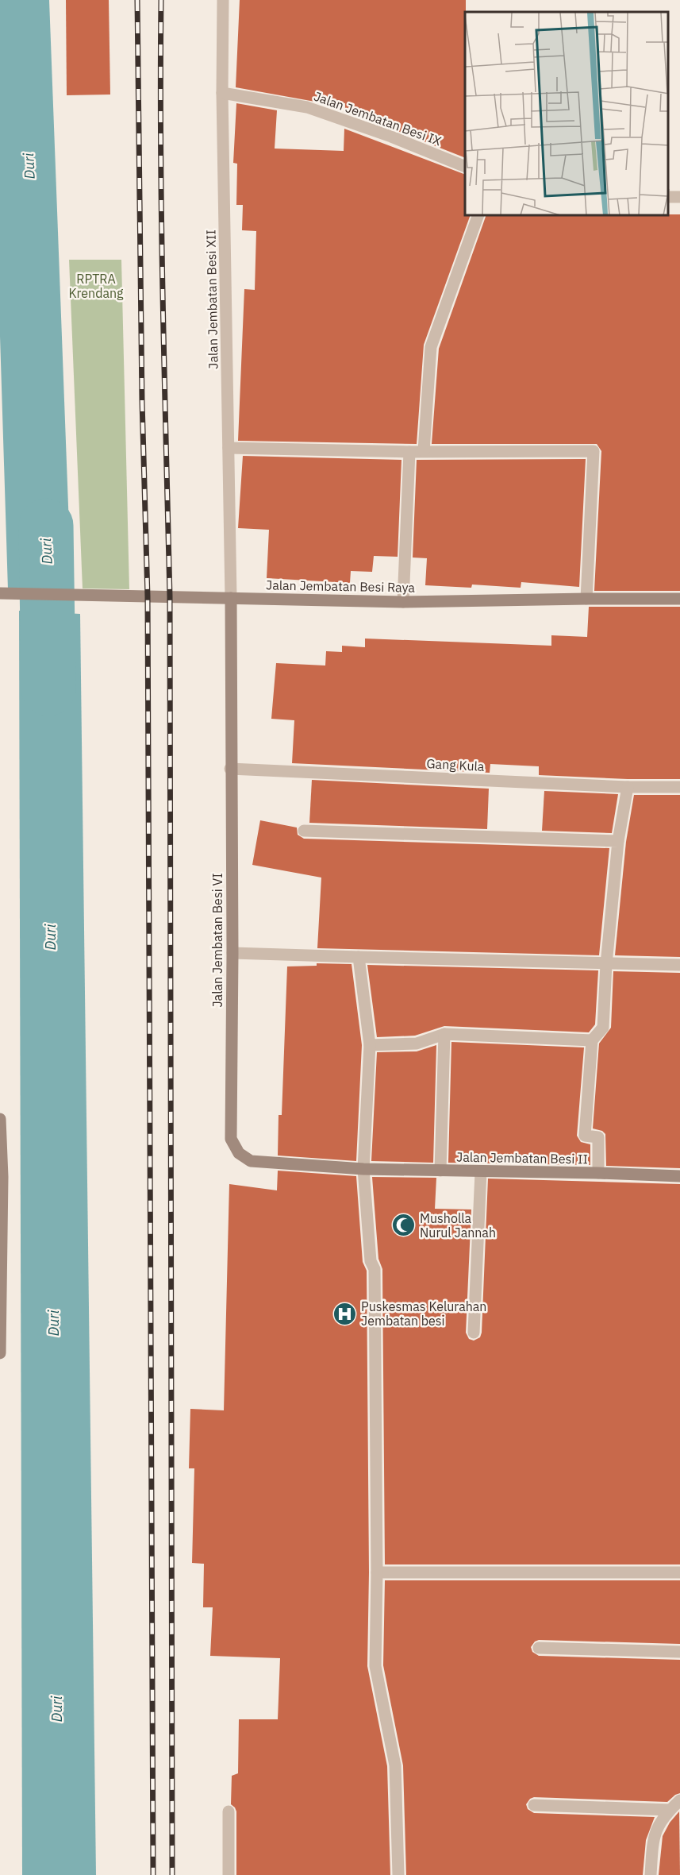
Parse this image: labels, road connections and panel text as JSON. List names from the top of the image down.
{
  "streets": {
    "street": [
      "Jalan Jembatan Besi IX",
      "Jalan Jembatan Besi XII",
      "Jalan Jembatan Besi Raya",
      "Gang Kula",
      "Jalan Jembatan Besi VI",
      "Jalan Jembatan Besi II"
    ]
  },
  "crossings": [
    ["Jalan Jembatan Besi IX", "Jalan Jembatan Besi XII"],
    ["Jalan Jembatan Besi XII", "Jalan Jembatan Besi Raya"],
    ["Jalan Jembatan Besi XII", "Jalan Jembatan Besi VI"],
    ["Jalan Jembatan Besi Raya", "Jalan Jembatan Besi VI"],
    ["Gang Kula", "Jalan Jembatan Besi VI"],
    ["Jalan Jembatan Besi VI", "Jalan Jembatan Besi II"]
  ],
  "water": ["Duri"],
  "parks": ["RPTRA Krendang"],
  "places": {
    "mosque": ["Musholla Nurul Jannah"],
    "hospital": ["Puskesmas Kelurahan Jembatan besi"]
  }
}
